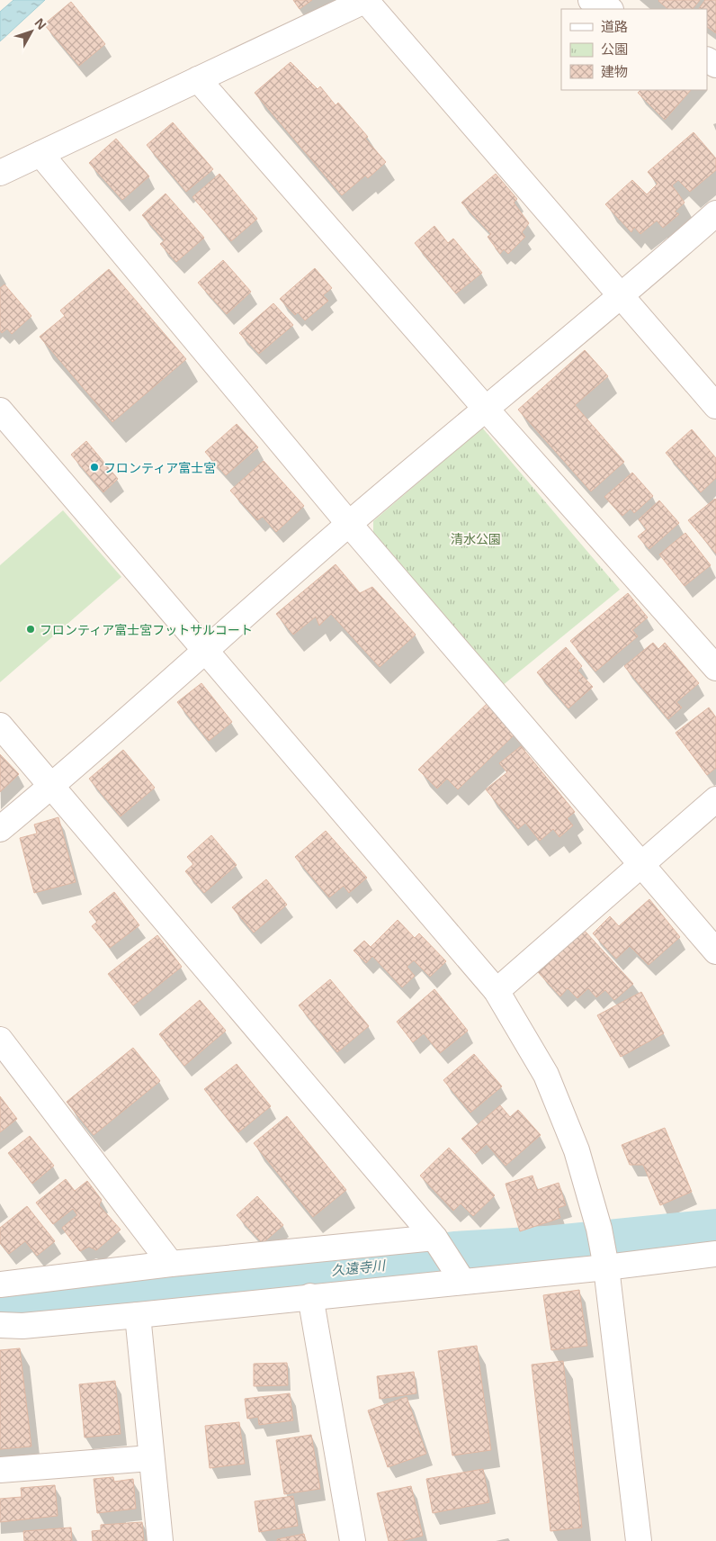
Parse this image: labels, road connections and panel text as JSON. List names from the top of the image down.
{
  "water": ["久遠寺川"],
  "parks": ["清水公園"],
  "places": ["フロンティア富士宮", "フロンティア富士宮フットサルコート"],
  "legend": ["道路", "公園", "建物"],
  "north": "top right"
}
